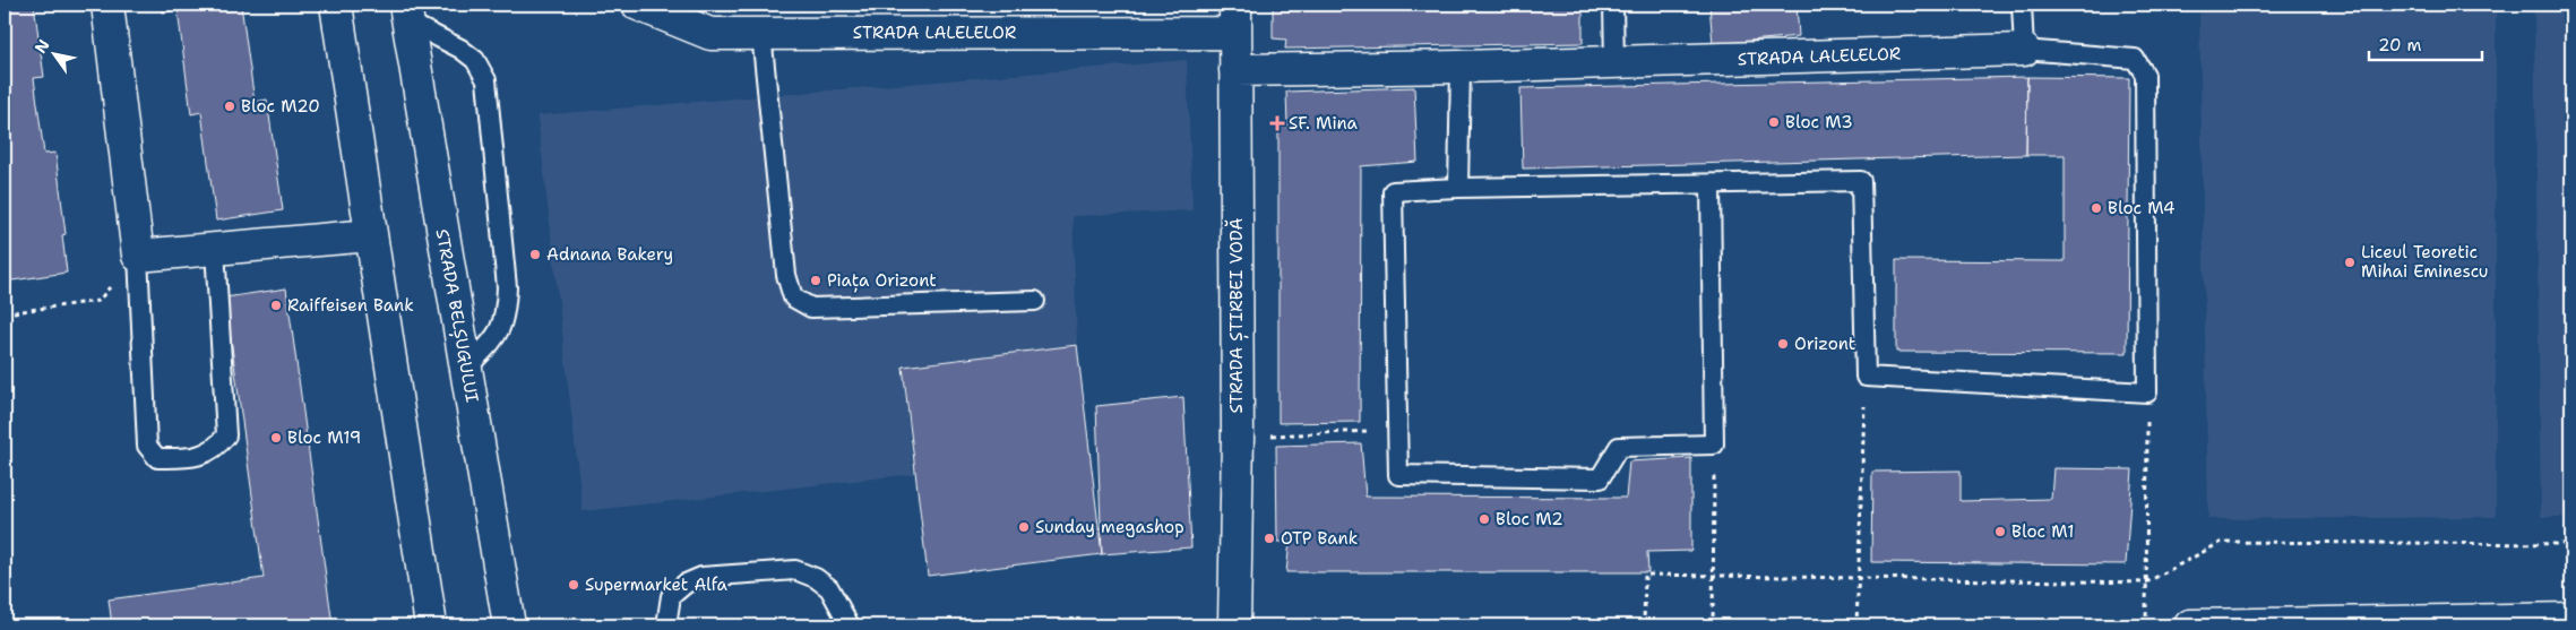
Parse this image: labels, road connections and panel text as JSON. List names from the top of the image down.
{
  "streets": {
    "street": ["STRADA LALELELOR", "STRADA BELȘUGULUI", "STRADA ȘTIRBEI VODĂ"]
  },
  "crossings": [
    ["STRADA LALELELOR", "STRADA ȘTIRBEI VODĂ"]
  ],
  "places": {
    "other": [
      "Bloc M20",
      "Bloc M3",
      "Bloc M4",
      "Adnana Bakery",
      "Liceul Teoretic Mihai Eminescu",
      "Piața Orizont",
      "Raiffeisen Bank",
      "Orizont",
      "Bloc M19",
      "Bloc M2",
      "Sunday megashop",
      "Bloc M1",
      "OTP Bank",
      "Supermarket Alfa"
    ],
    "health": ["SF. Mina"]
  },
  "scale_bar": "20 m",
  "north": "top left"
}
